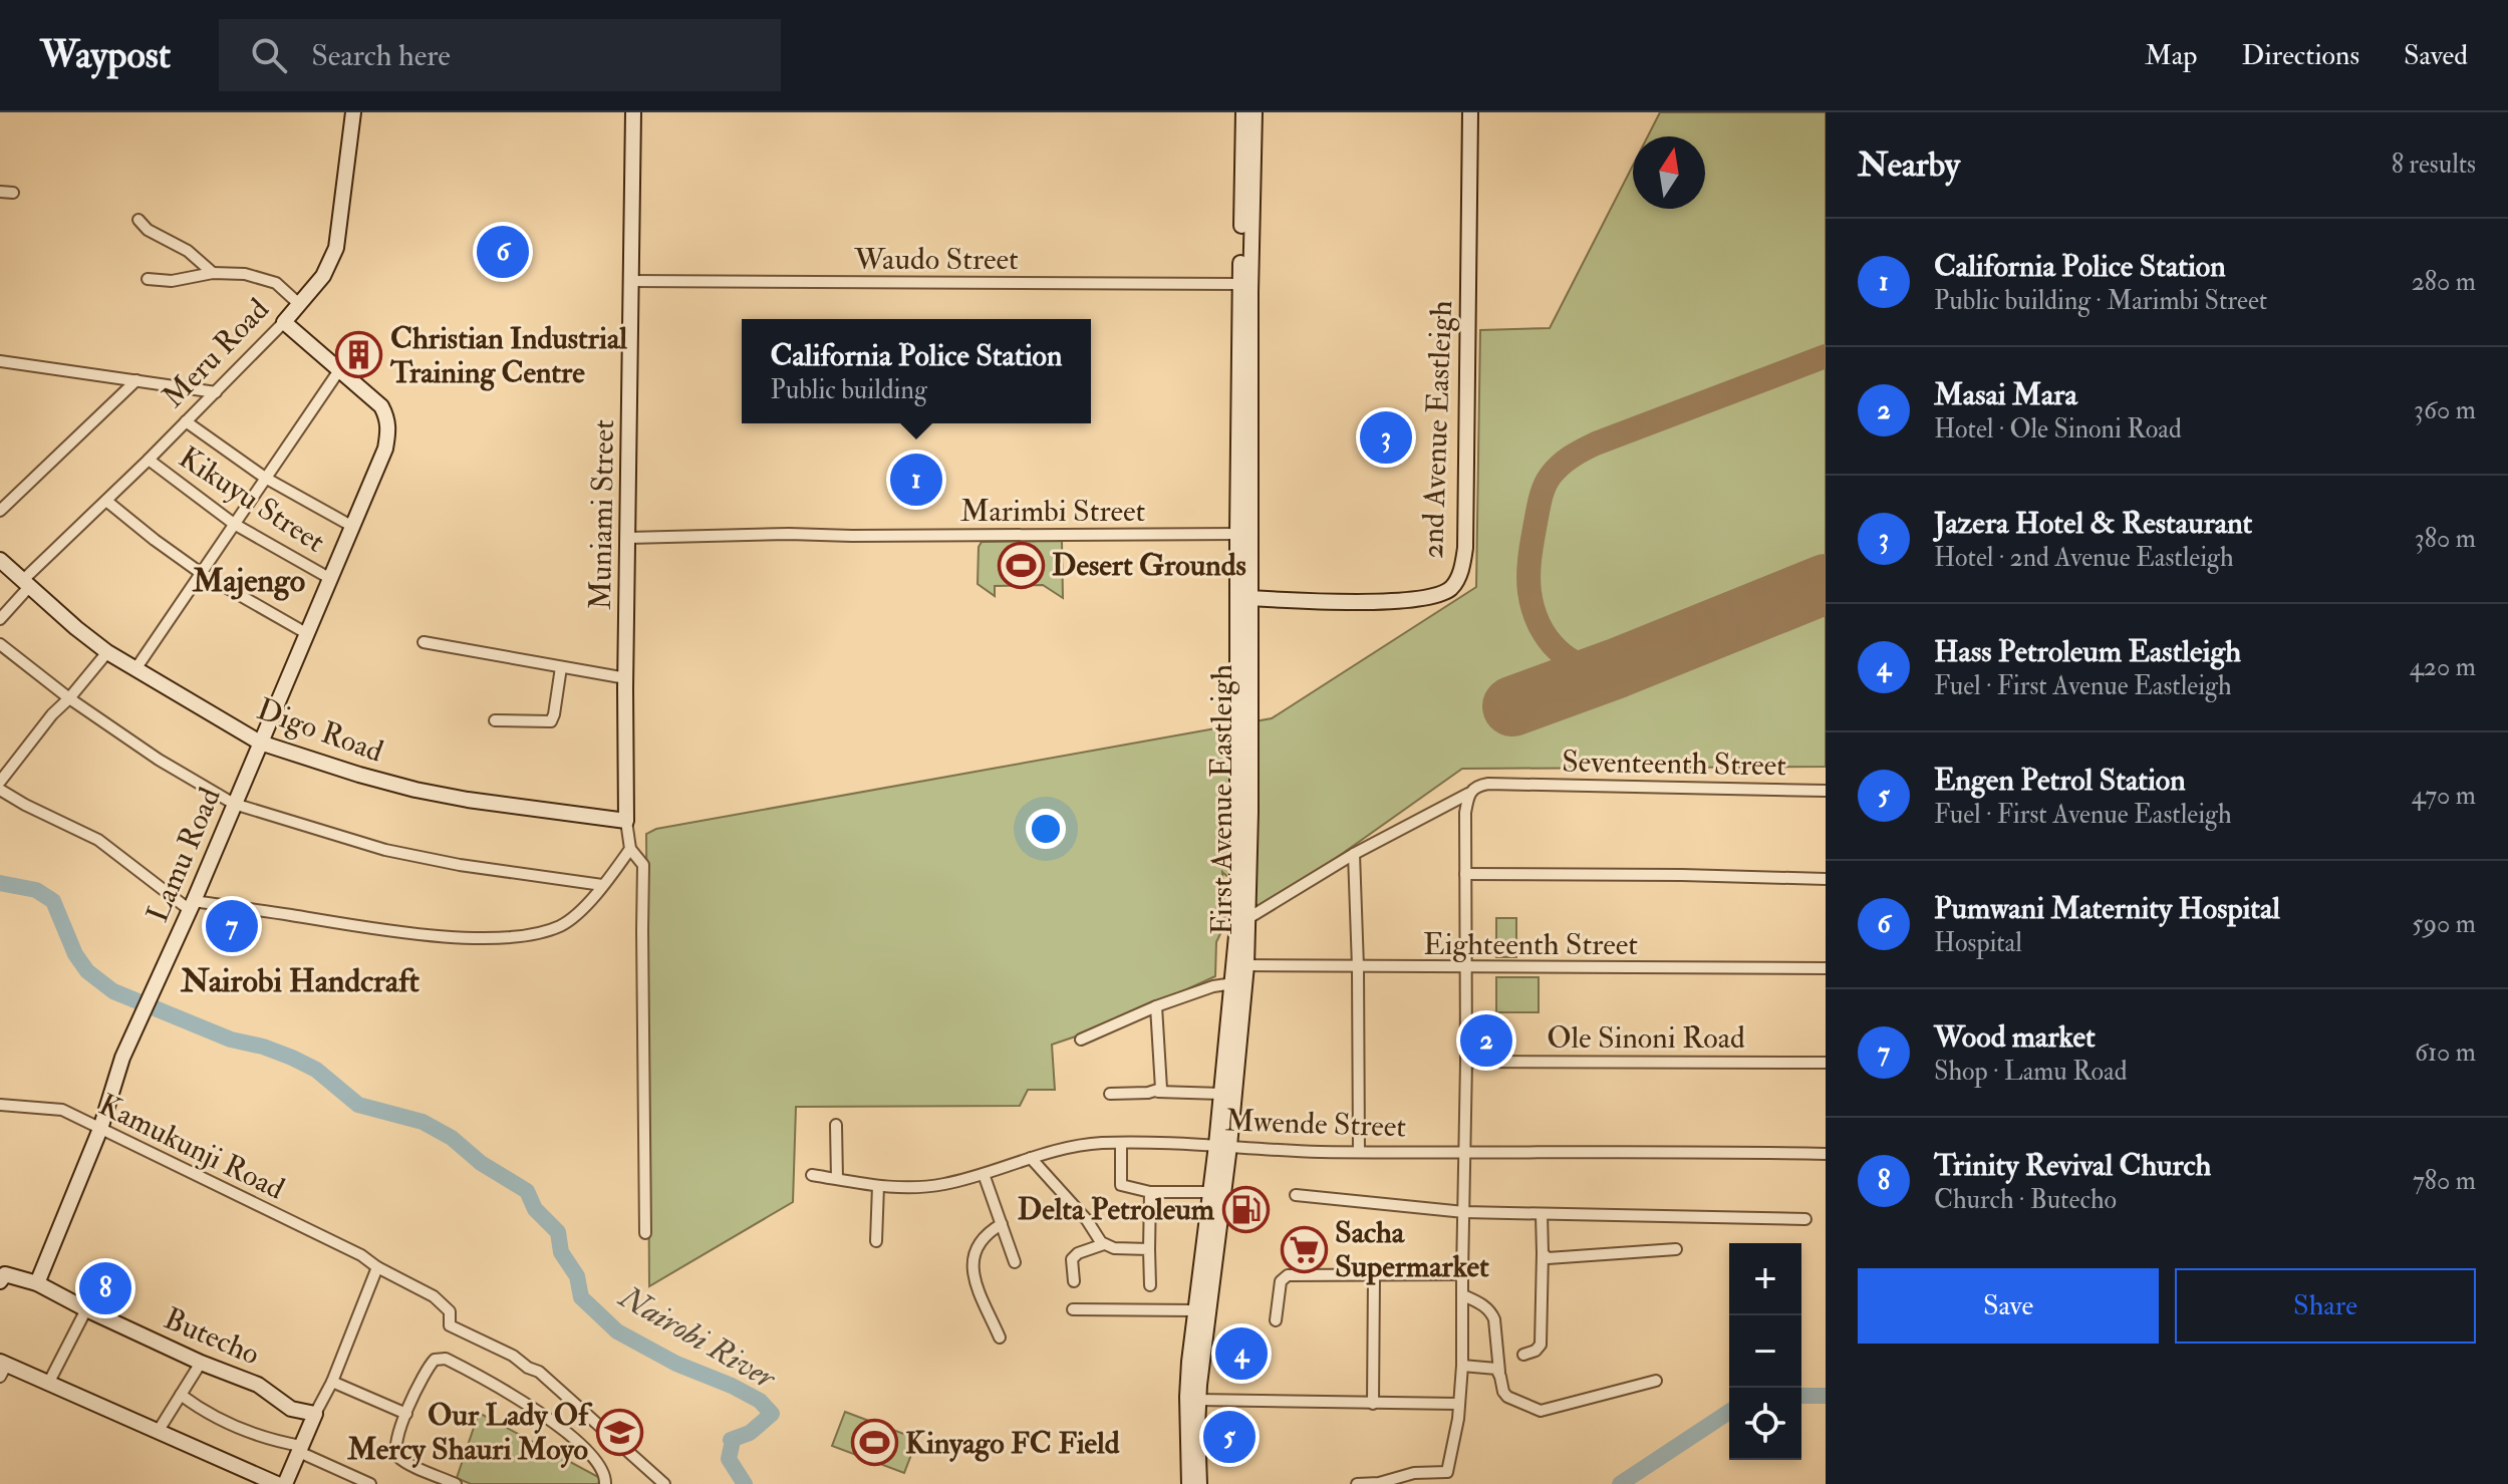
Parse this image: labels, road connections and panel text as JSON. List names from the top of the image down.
{
  "streets": {
    "main road": [
      "Meru Road",
      "2nd Avenue Eastleigh",
      "Muniami Street",
      "Digo Road",
      "First Avenue Eastleigh",
      "Lamu Road",
      "Butecho"
    ],
    "street": [
      "Waudo Street",
      "Kikuyu Street",
      "Marimbi Street",
      "Seventeenth Street",
      "Eighteenth Street",
      "Ole Sinoni Road",
      "Mwende Street",
      "Kamukunji Road"
    ]
  },
  "crossings": [
    ["Waudo Street", "Muniami Street"],
    ["Waudo Street", "First Avenue Eastleigh"],
    ["Meru Road", "Kikuyu Street"],
    ["Meru Road", "Digo Road"],
    ["2nd Avenue Eastleigh", "First Avenue Eastleigh"],
    ["Kikuyu Street", "Lamu Road"],
    ["Marimbi Street", "Muniami Street"],
    ["Marimbi Street", "First Avenue Eastleigh"],
    ["Muniami Street", "Digo Road"],
    ["Digo Road", "Lamu Road"],
    ["Seventeenth Street", "First Avenue Eastleigh"],
    ["First Avenue Eastleigh", "Eighteenth Street"],
    ["First Avenue Eastleigh", "Mwende Street"],
    ["Lamu Road", "Kamukunji Road"],
    ["Lamu Road", "Butecho"]
  ],
  "districts": ["Majengo", "Nairobi Handcraft"],
  "water": ["Nairobi River"],
  "places": {
    "building": ["Christian Industrial Training Centre"],
    "sports": ["Desert Grounds", "Kinyago FC Field"],
    "fuel station": ["Delta Petroleum"],
    "supermarket": ["Sacha Supermarket"],
    "school or university": ["Our Lady Of Mercy Shauri Moyo"]
  },
  "north": "top",
  "page": {
    "header": "Waypost",
    "search": "Search here",
    "nav": ["Map", "Directions", "Saved"],
    "heading": ["Nearby", "8 results"],
    "list": [
      {
        "mark": "1",
        "name": "California Police Station",
        "note": "Public building · Marimbi Street",
        "value": "280 m"
      },
      {
        "mark": "2",
        "name": "Masai Mara",
        "note": "Hotel · Ole Sinoni Road",
        "value": "360 m"
      },
      {
        "mark": "3",
        "name": "Jazera Hotel & Restaurant",
        "note": "Hotel · 2nd Avenue Eastleigh",
        "value": "380 m"
      },
      {
        "mark": "4",
        "name": "Hass Petroleum Eastleigh",
        "note": "Fuel · First Avenue Eastleigh",
        "value": "420 m"
      },
      {
        "mark": "5",
        "name": "Engen Petrol Station",
        "note": "Fuel · First Avenue Eastleigh",
        "value": "470 m"
      },
      {
        "mark": "6",
        "name": "Pumwani Maternity Hospital",
        "note": "Hospital",
        "value": "590 m"
      },
      {
        "mark": "7",
        "name": "Wood market",
        "note": "Shop · Lamu Road",
        "value": "610 m"
      },
      {
        "mark": "8",
        "name": "Trinity Revival Church",
        "note": "Church · Butecho",
        "value": "780 m"
      }
    ],
    "pins": [
      "6",
      "3",
      "1",
      "7",
      "2",
      "8",
      "4",
      "5"
    ],
    "popup": ["California Police Station", "Public building"],
    "map_buttons": ["+", "−"],
    "buttons": ["Save", "Share"]
  }
}
